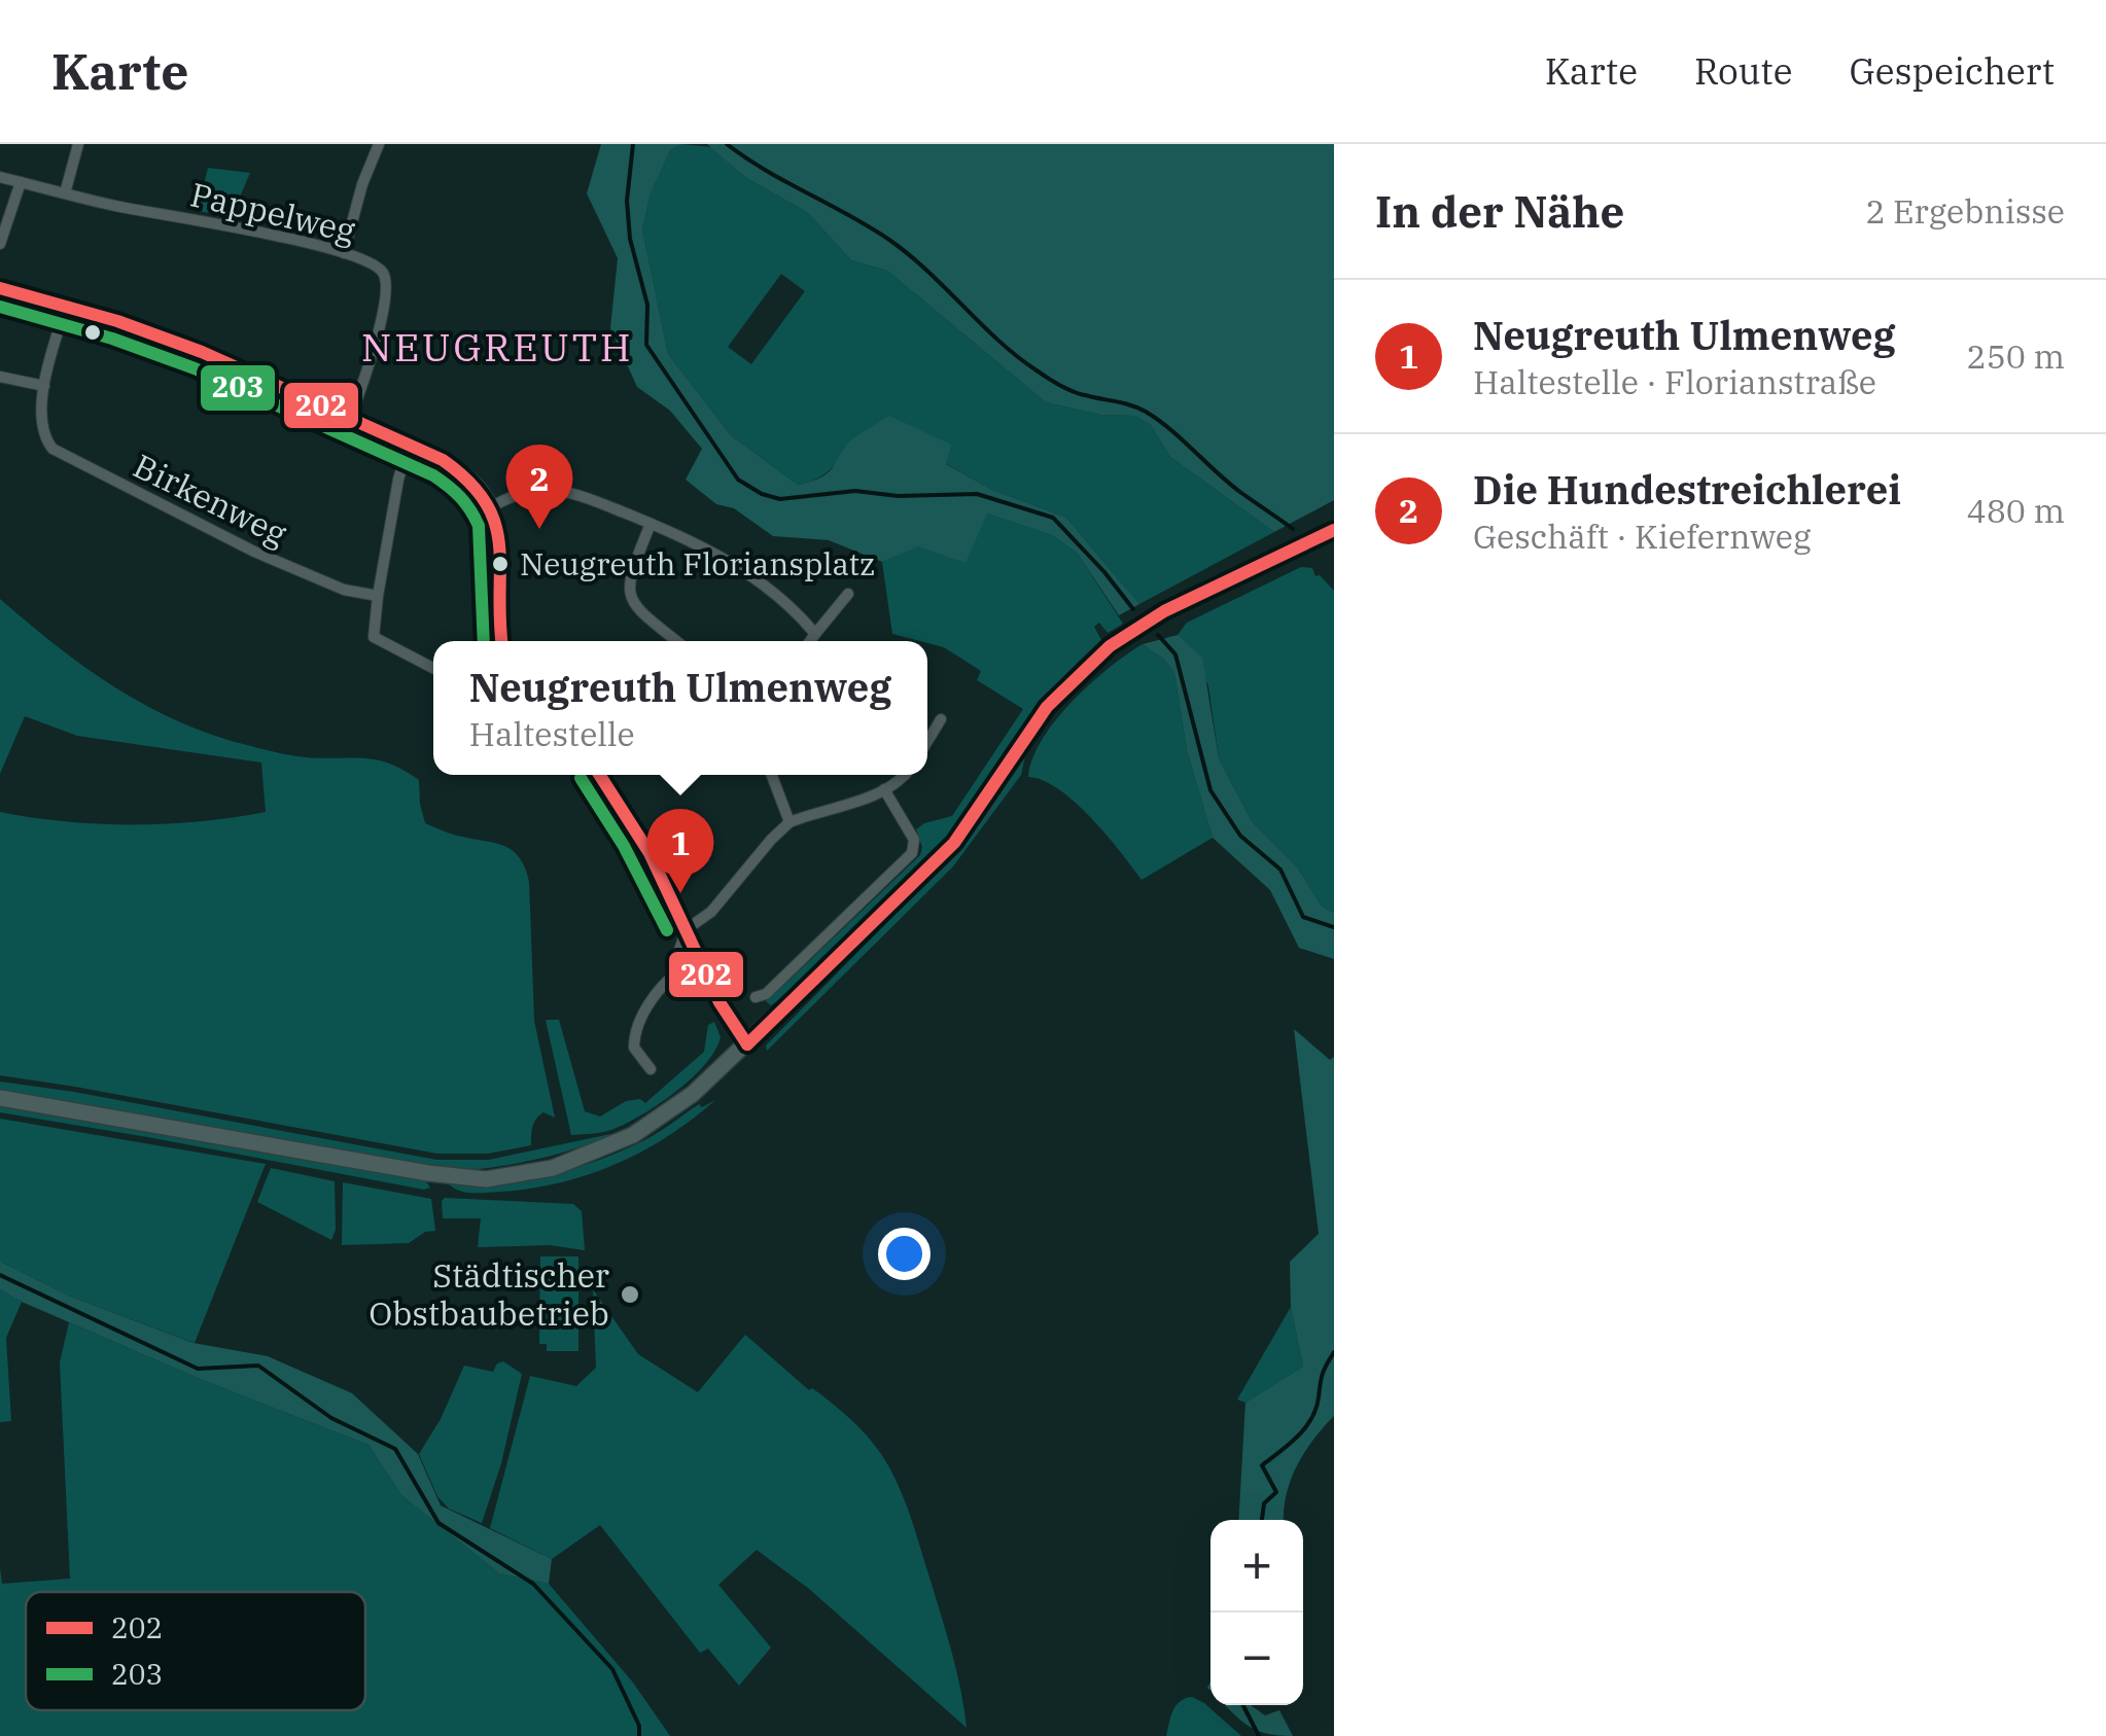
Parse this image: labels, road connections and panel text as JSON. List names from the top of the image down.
{
  "streets": {
    "street": ["Pappelweg", "Birkenweg"]
  },
  "districts": ["NEUGREUTH"],
  "places": ["Neugreuth Floriansplatz", "Städtischer Obstbaubetrieb"],
  "lines": ["transit line 202", "transit line 203"],
  "legend": ["202", "203"],
  "page": {
    "header": "Karte",
    "nav": ["Karte", "Route", "Gespeichert"],
    "heading": ["In der Nähe", "2 Ergebnisse"],
    "list": [
      {
        "mark": "1",
        "name": "Neugreuth Ulmenweg",
        "note": "Haltestelle · Florianstraße",
        "value": "250 m"
      },
      {
        "mark": "2",
        "name": "Die Hundestreichlerei",
        "note": "Geschäft · Kiefernweg",
        "value": "480 m"
      }
    ],
    "pins": ["2", "1"],
    "popup": ["Neugreuth Ulmenweg", "Haltestelle"],
    "map_buttons": ["+", "−"]
  }
}
